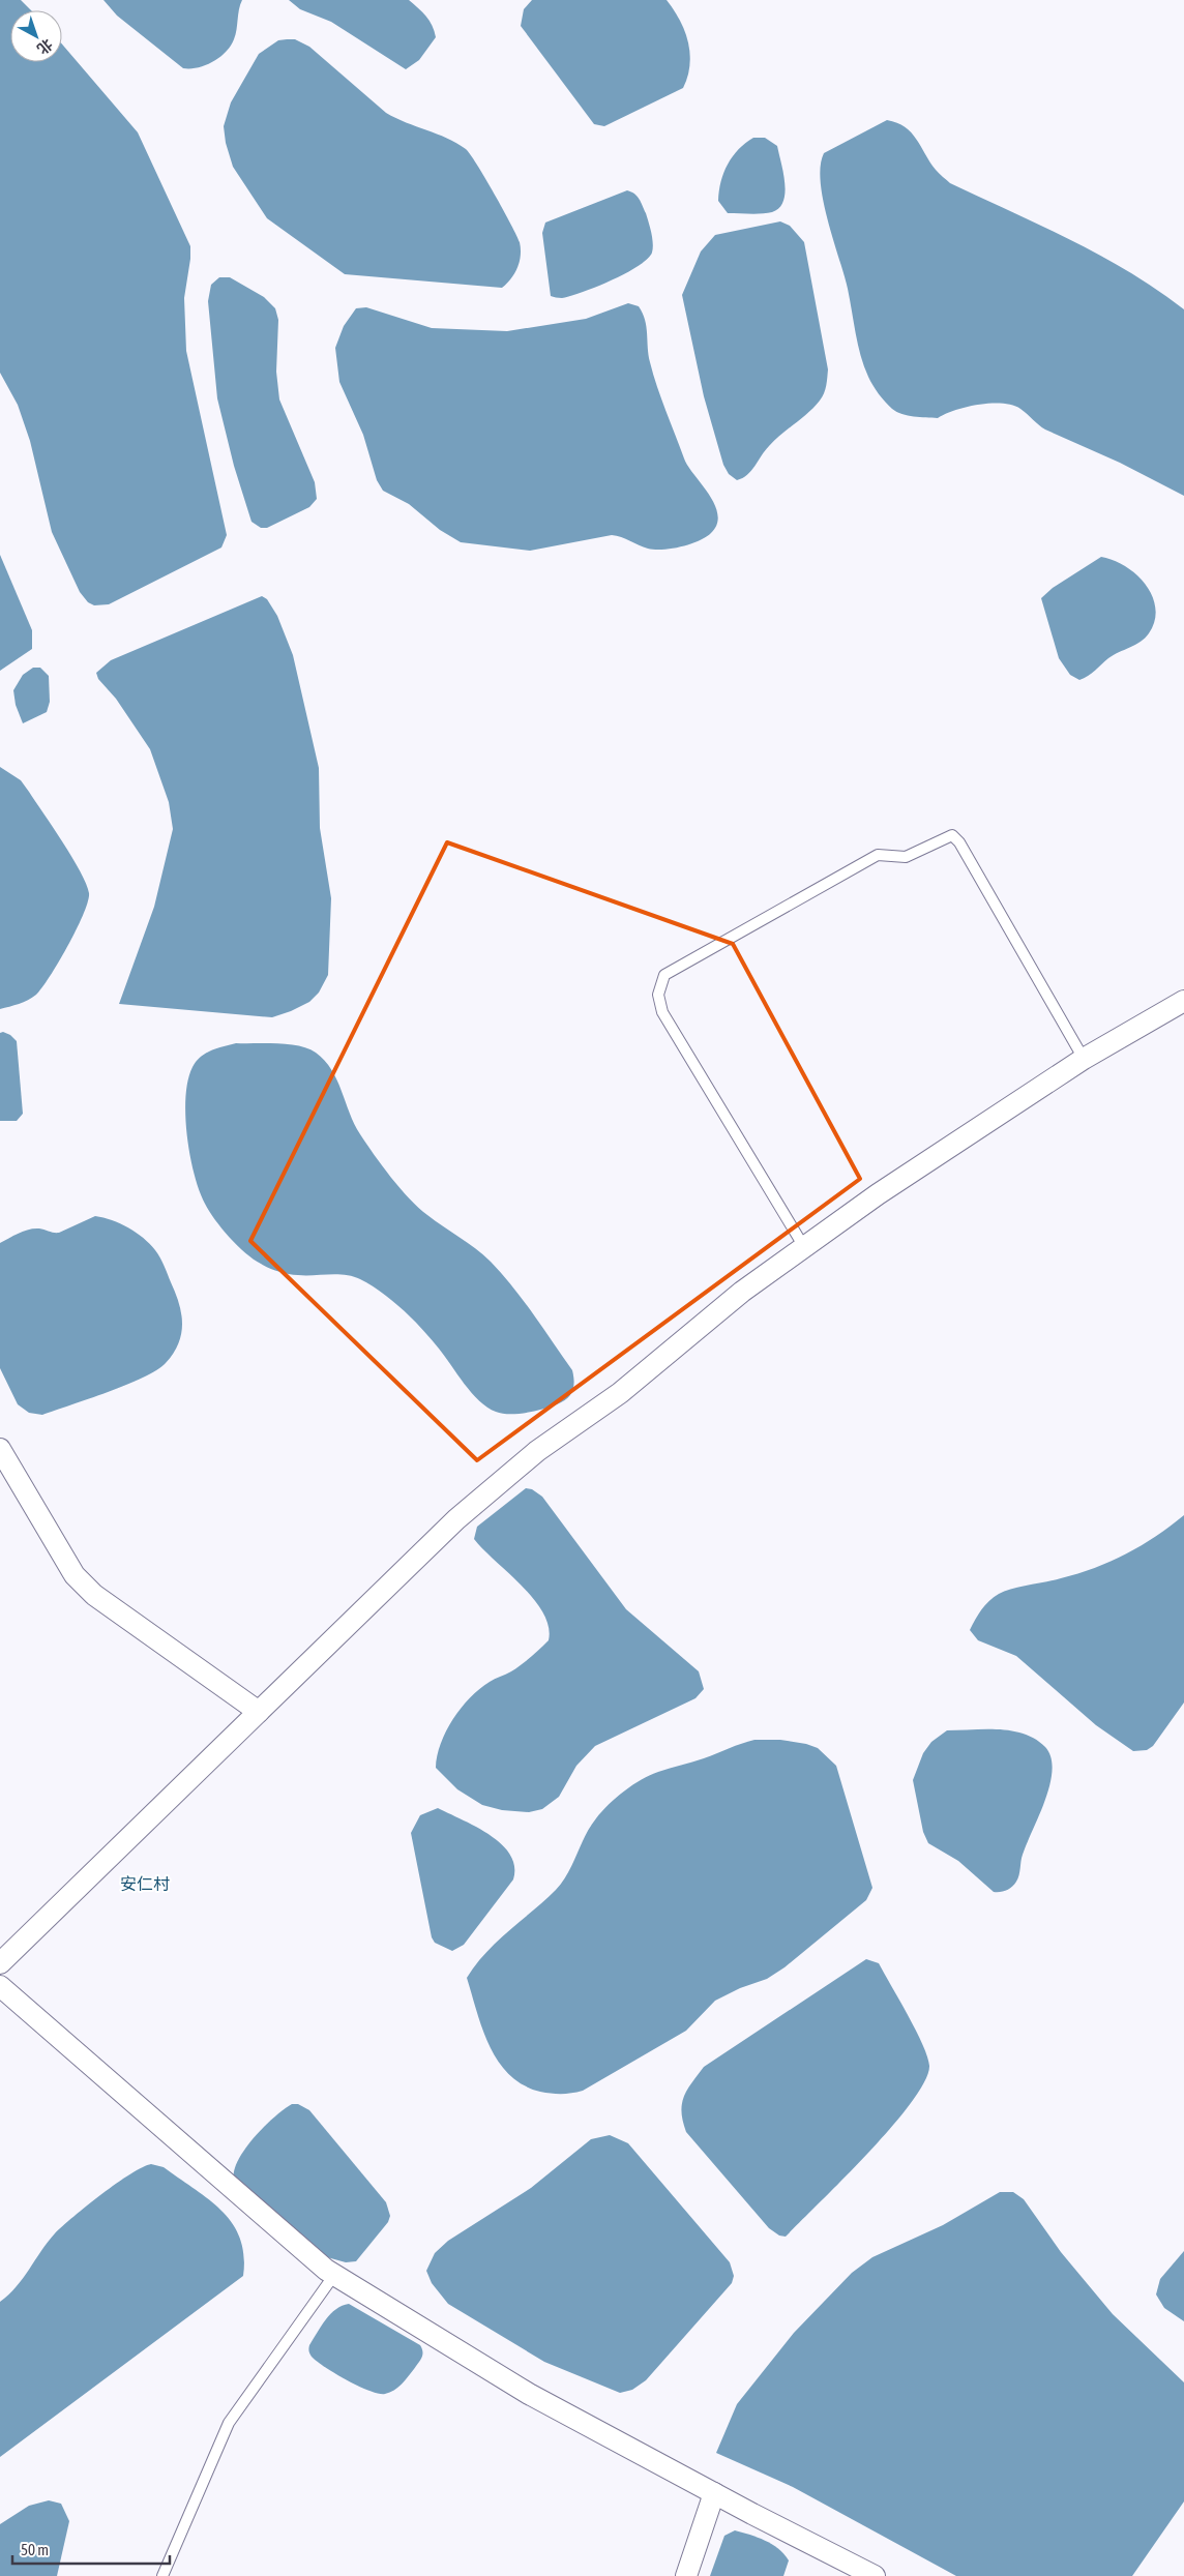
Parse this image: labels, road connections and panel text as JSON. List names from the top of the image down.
{
  "districts": ["安仁村"],
  "scale_bar": "50 m",
  "north": "bottom right"
}
